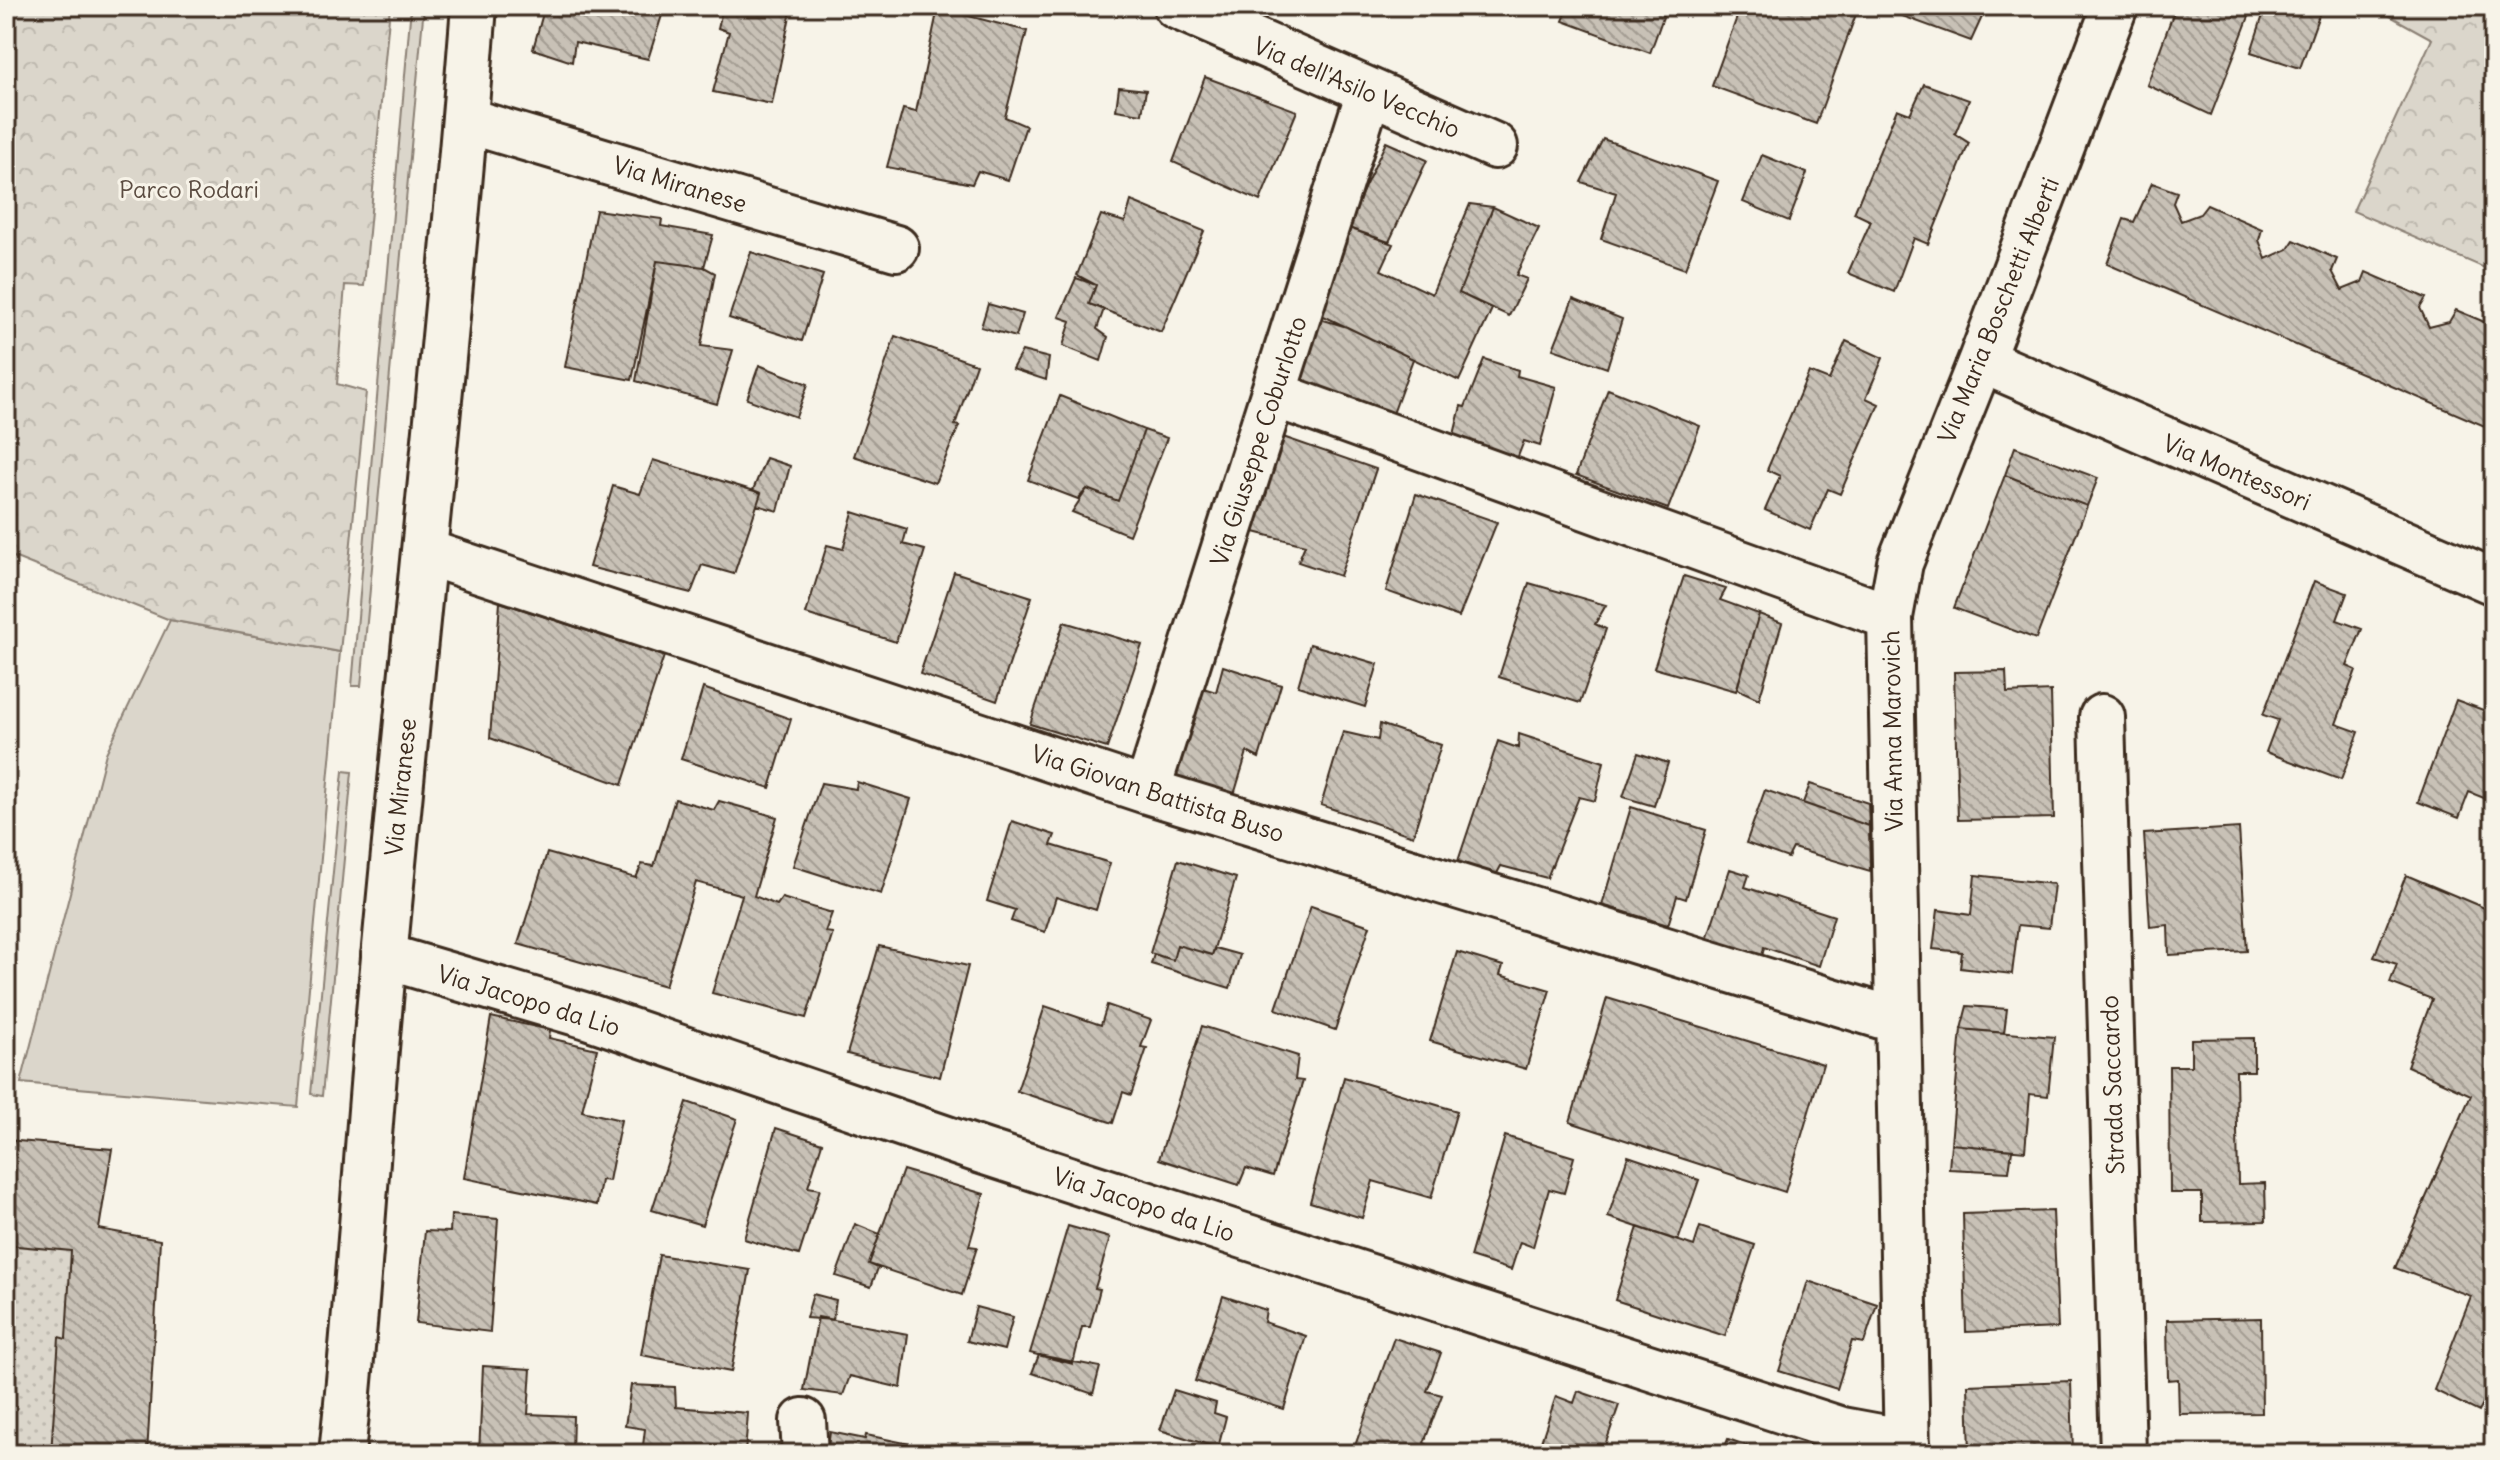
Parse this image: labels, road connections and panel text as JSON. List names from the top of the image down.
{
  "streets": {
    "street": [
      "Via dell'Asilo Vecchio",
      "Via Miranese",
      "Via Maria Boschetti Alberti",
      "Via Giuseppe Coburlotto",
      "Via Montessori",
      "Via Anna Marovich",
      "Via Giovan Battista Buso",
      "Via Jacopo da Lio",
      "Strada Saccardo"
    ]
  },
  "crossings": [
    ["Via dell'Asilo Vecchio", "Via Giuseppe Coburlotto"],
    ["Via Miranese", "Via Giovan Battista Buso"],
    ["Via Miranese", "Via Jacopo da Lio"],
    ["Via Maria Boschetti Alberti", "Via Montessori"],
    ["Via Maria Boschetti Alberti", "Via Anna Marovich"],
    ["Via Giuseppe Coburlotto", "Via Anna Marovich"],
    ["Via Giuseppe Coburlotto", "Via Giovan Battista Buso"],
    ["Via Anna Marovich", "Via Giovan Battista Buso"],
    ["Via Anna Marovich", "Via Jacopo da Lio"]
  ],
  "parks": ["Parco Rodari"]
}
